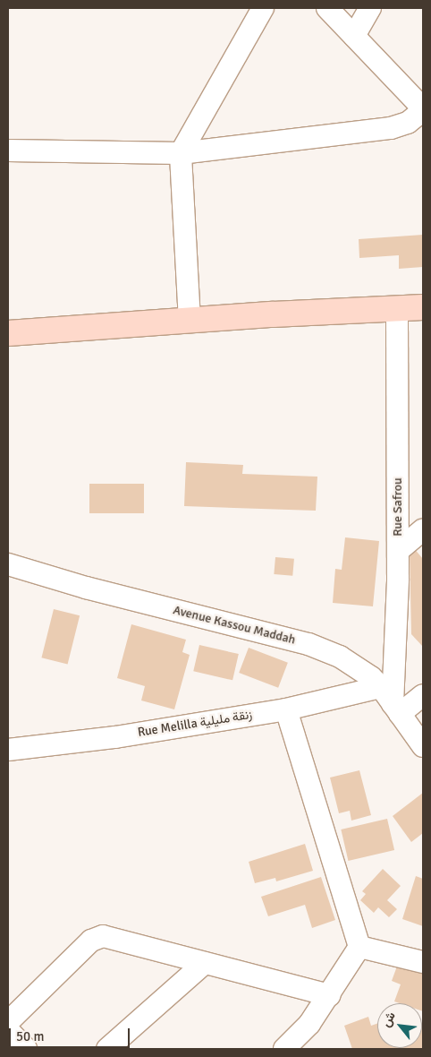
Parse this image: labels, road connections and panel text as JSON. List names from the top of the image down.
{
  "streets": {
    "street": ["Rue Safrou", "Avenue Kassou Maddah", "Rue Melilla زنقة مليلية"]
  },
  "crossings": [
    ["Rue Safrou", "Avenue Kassou Maddah"],
    ["Rue Safrou", "Rue Melilla زنقة مليلية"],
    ["Avenue Kassou Maddah", "Rue Melilla زنقة مليلية"]
  ],
  "scale_bar": "50 m",
  "north": "top left"
}
